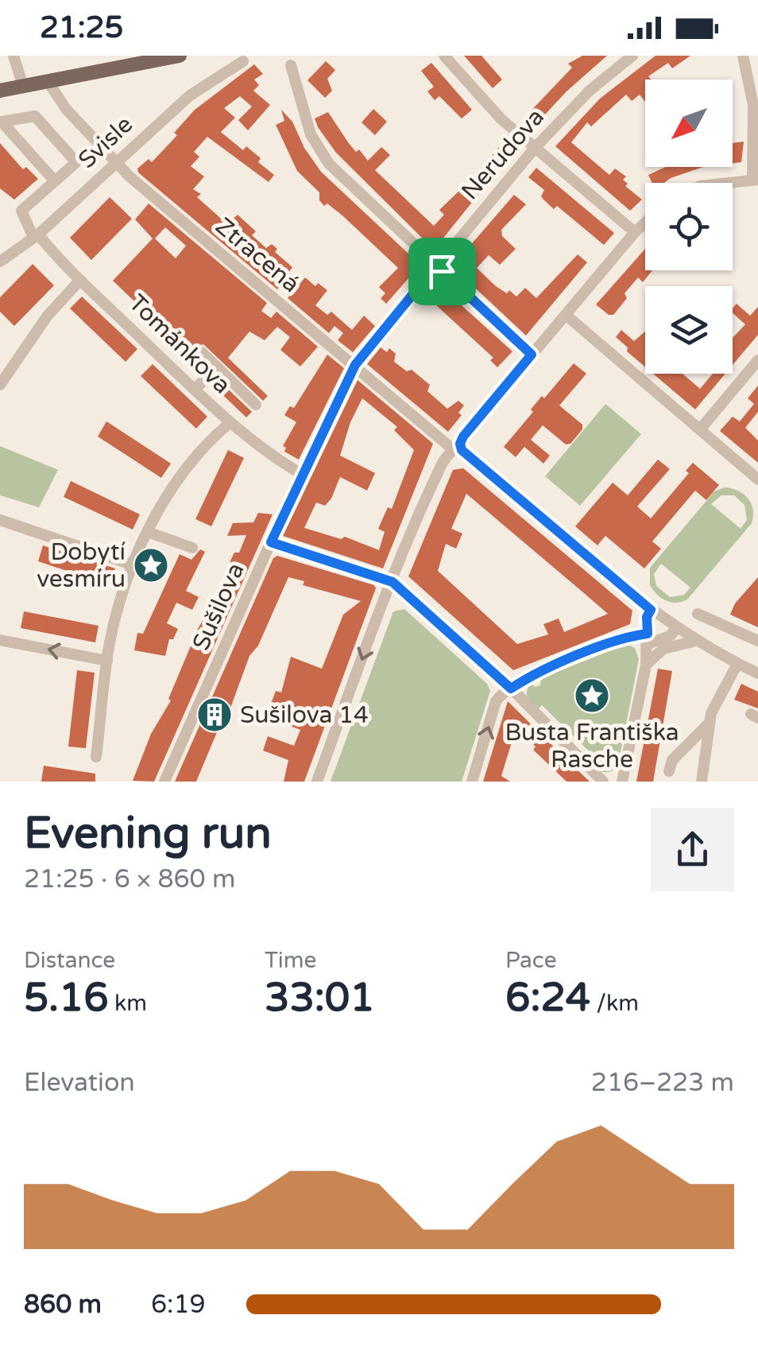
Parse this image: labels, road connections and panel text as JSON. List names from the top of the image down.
{
  "streets": {
    "street": [
      "Svisle",
      "Nerudova",
      "Ztracená",
      "Tománkova",
      "Sušilova"
    ]
  },
  "crossings": [
    ["Svisle", "Ztracená"],
    ["Svisle", "Tománkova"],
    ["Nerudova", "Ztracená"],
    ["Nerudova", "Sušilova"],
    ["Ztracená", "Sušilova"],
    ["Tománkova", "Sušilova"]
  ],
  "places": {
    "place": ["Dobytí vesmíru", "Busta Františka Rasche"],
    "building": ["Sušilova 14"]
  },
  "north": "bottom left",
  "page": {
    "status": "21:25",
    "heading": ["Evening run", "21:25 · 6 × 860 m"],
    "stats": [
      ["Distance", "5.16 km"],
      ["Time", "33:01"],
      ["Pace", "6:24 /km"]
    ],
    "chart": ["Elevation", "216–223 m"],
    "list": [
      {
        "name": "860 m",
        "note": "6:19"
      }
    ]
  }
}
